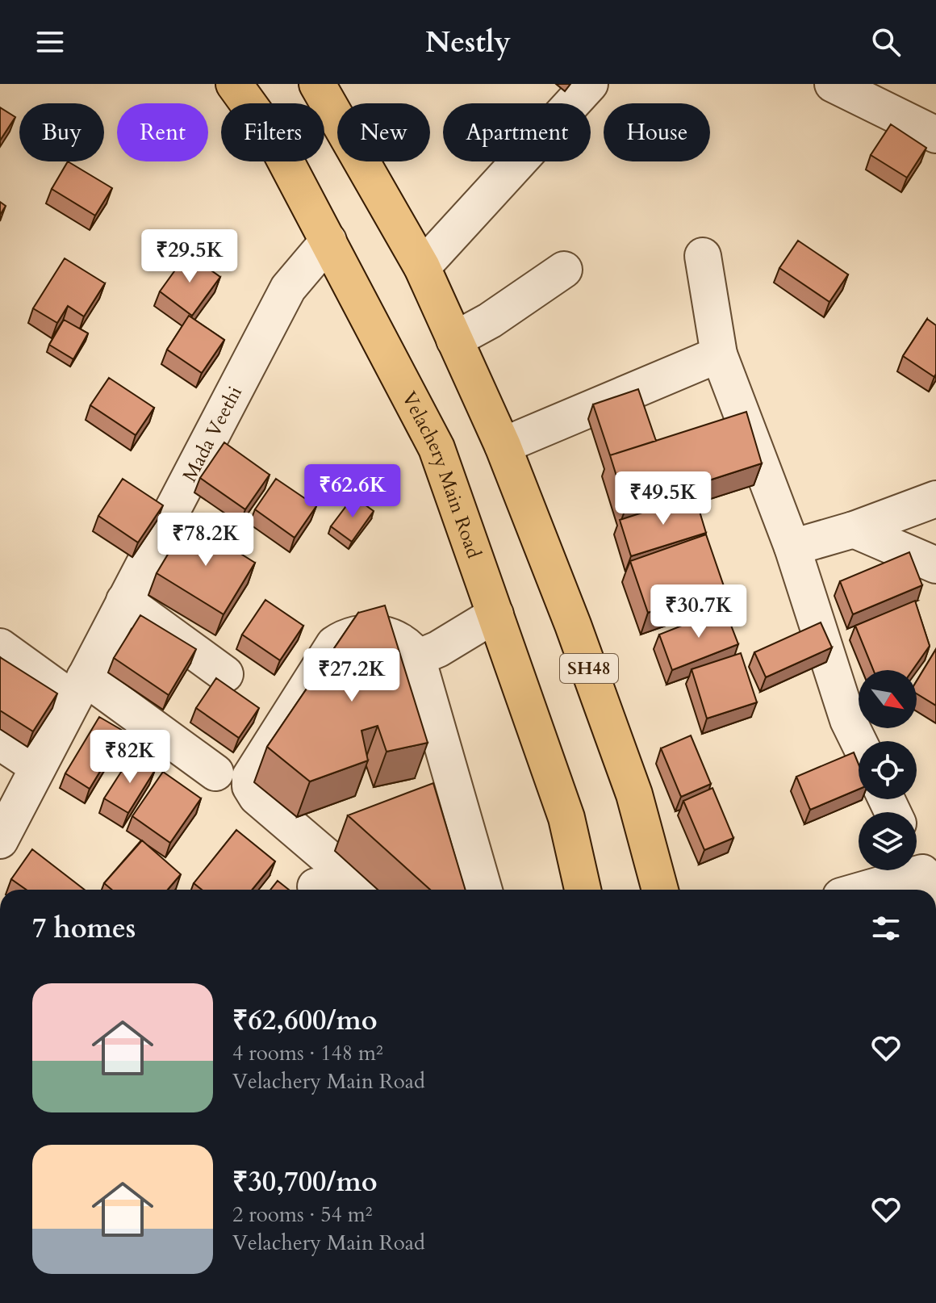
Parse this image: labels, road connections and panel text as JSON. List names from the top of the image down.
{
  "streets": {
    "main road": ["Velachery Main Road", "SH48"],
    "street": ["Mada Veethi"]
  },
  "crossings": [
    ["Mada Veethi", "Velachery Main Road"]
  ],
  "north": "bottom right",
  "page": {
    "header": "Nestly",
    "chip": [
      "Buy",
      "Rent",
      "Filters",
      "New",
      "Apartment",
      "House"
    ],
    "price": [
      "₹29.5K",
      "₹62.6K",
      "₹49.5K",
      "₹78.2K",
      "₹30.7K",
      "₹27.2K",
      "₹82K"
    ],
    "heading": "7 homes",
    "list": [
      {
        "name": "₹62,600/mo",
        "note": "4 rooms · 148 m² · Velachery Main Road"
      },
      {
        "name": "₹30,700/mo",
        "note": "2 rooms · 54 m² · Velachery Main Road"
      }
    ]
  }
}
